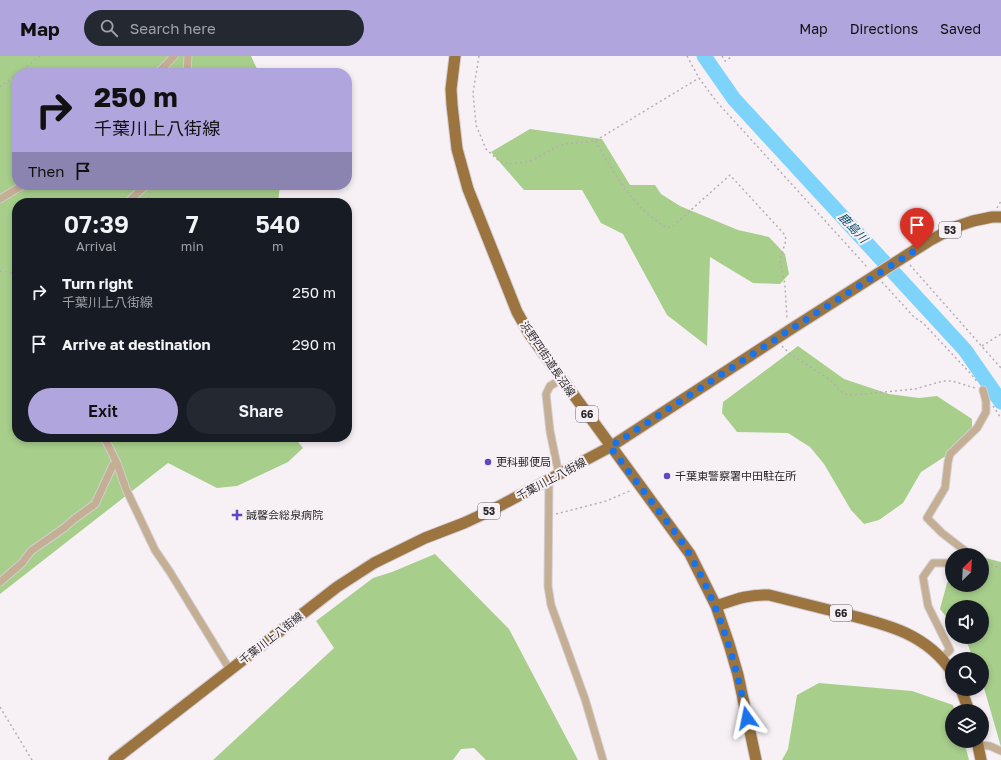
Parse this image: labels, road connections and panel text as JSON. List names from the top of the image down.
{
  "streets": {
    "main road": [
      "53",
      "浜野四街道長沼線",
      "66",
      "千葉川上八街線"
    ]
  },
  "crossings": [
    ["浜野四街道長沼線", "66"],
    ["浜野四街道長沼線", "千葉川上八街線"]
  ],
  "water": ["鹿島川"],
  "places": {
    "other": ["更科郵便局", "千葉東警察署中田駐在所"],
    "health": ["誠馨会総泉病院"]
  },
  "north": "top right",
  "page": {
    "header": "Map",
    "search": "Search here",
    "nav": ["Map", "Directions", "Saved"],
    "turn": ["250 m", "千葉川上八街線"],
    "then": "Then",
    "eta": [
      "07:39",
      "Arrival",
      "7",
      "min",
      "540",
      "m"
    ],
    "list": [
      {
        "name": "Turn right",
        "note": "千葉川上八街線",
        "value": "250 m"
      },
      {
        "name": "Arrive at destination",
        "value": "290 m"
      }
    ],
    "buttons": ["Exit", "Share"]
  }
}
